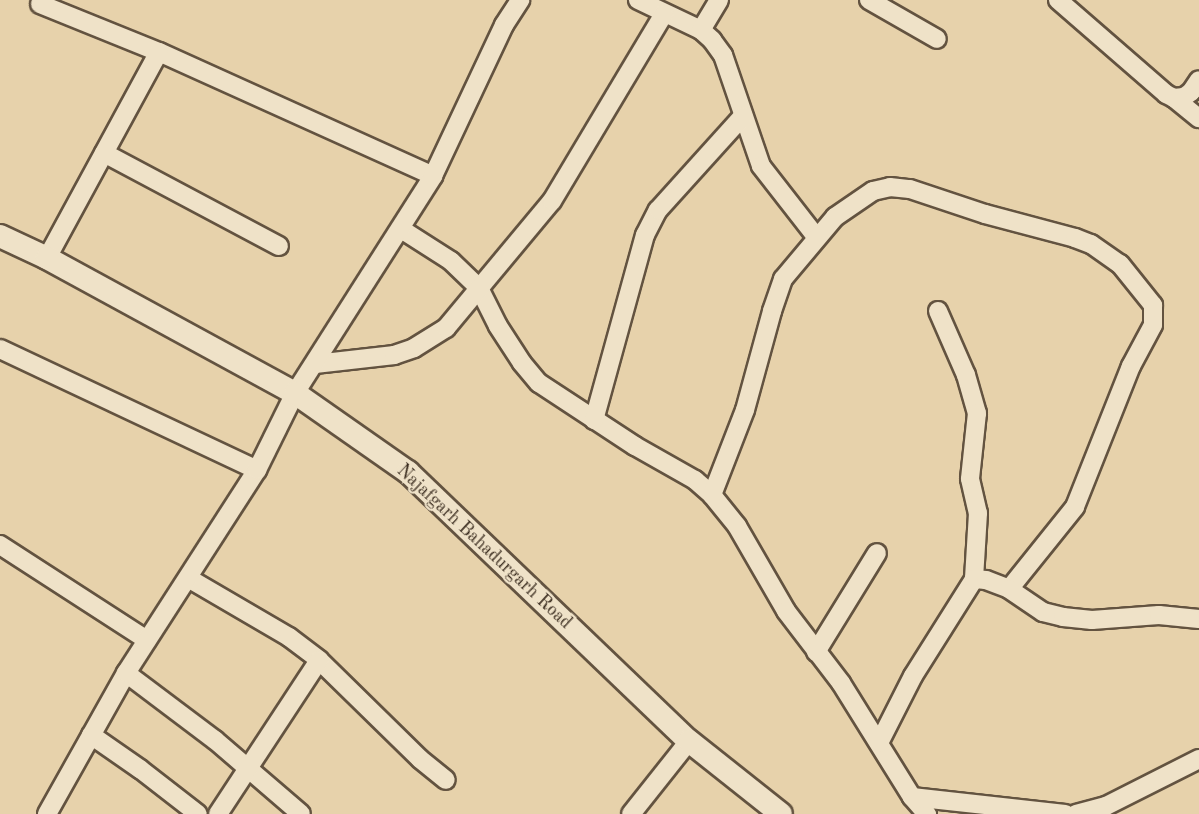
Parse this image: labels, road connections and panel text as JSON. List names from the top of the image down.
{
  "streets": {
    "street": ["Najafgarh Bahadurgarh Road"]
  }
}
